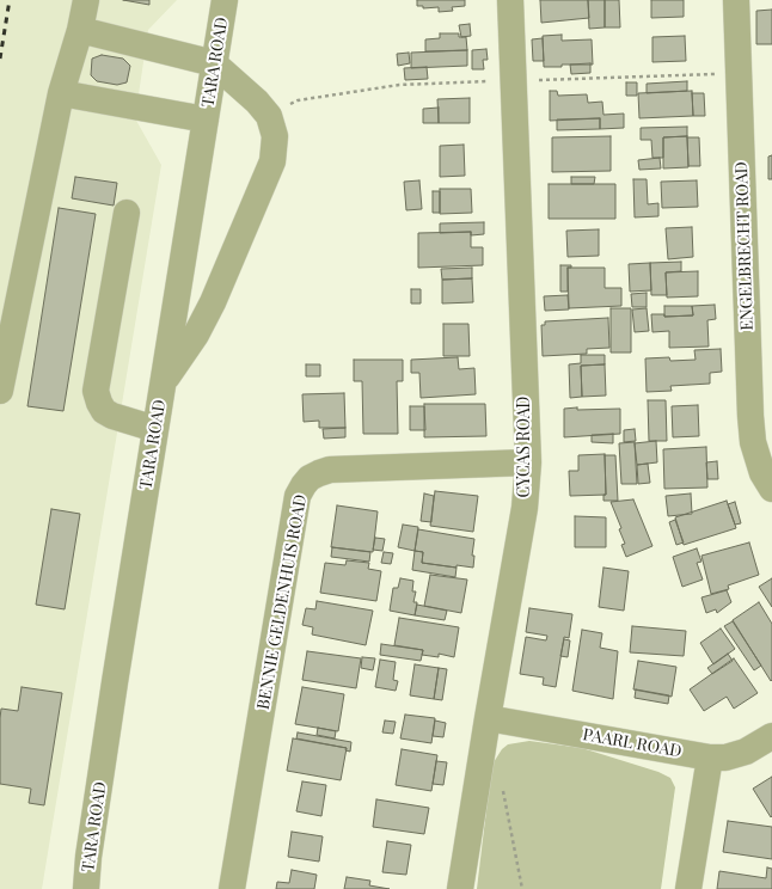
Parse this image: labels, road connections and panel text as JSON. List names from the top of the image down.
{
  "streets": {
    "street": [
      "TARA ROAD",
      "ENGELBRECHT ROAD",
      "CYCAS ROAD",
      "BENNIE GELDENHUIS ROAD",
      "PAARL ROAD"
    ]
  },
  "crossings": [
    ["CYCAS ROAD", "BENNIE GELDENHUIS ROAD"],
    ["CYCAS ROAD", "PAARL ROAD"]
  ]
}
